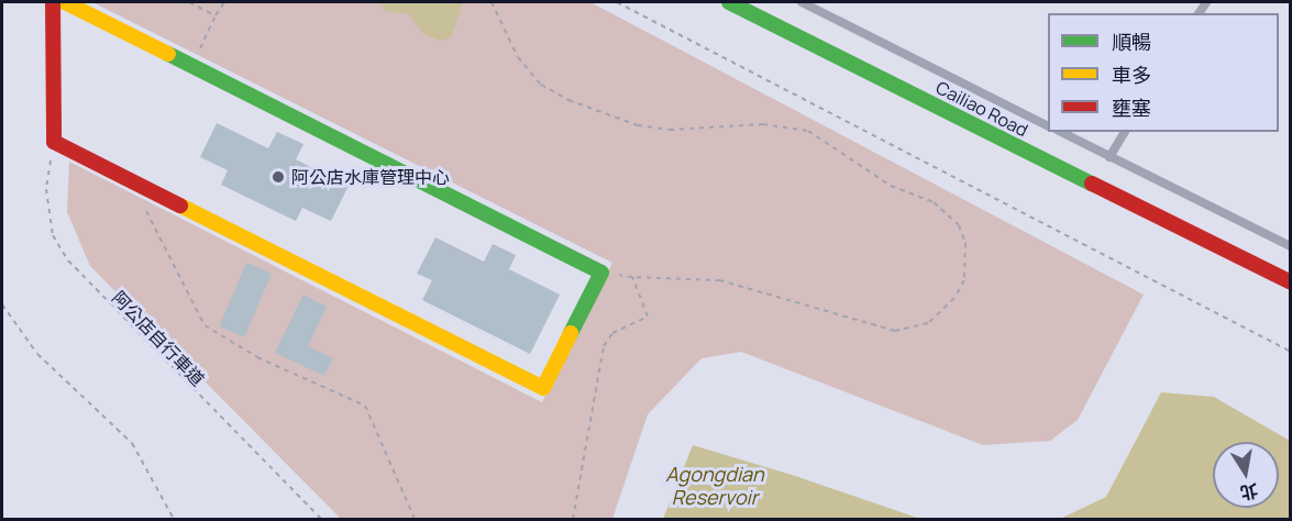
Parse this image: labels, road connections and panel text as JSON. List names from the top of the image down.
{
  "streets": {
    "street": ["Cailiao Road"],
    "path": ["阿公店自行車道"]
  },
  "water": ["Agongdian Reservoir"],
  "places": ["阿公店水庫管理中心"],
  "legend": ["順暢", "車多", "壅塞"],
  "north": "bottom"
}
